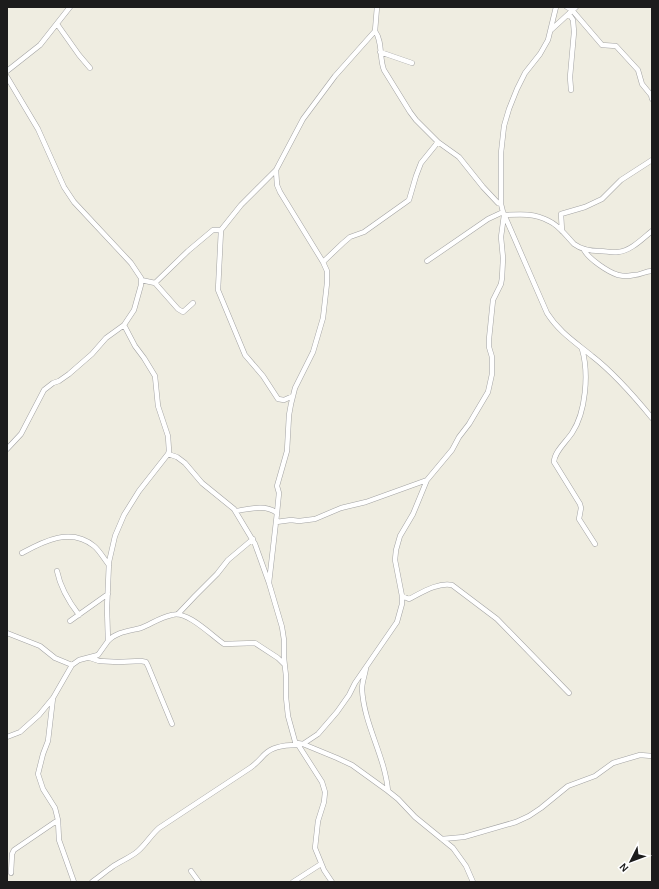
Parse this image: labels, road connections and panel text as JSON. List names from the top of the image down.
{
  "north": "bottom left"
}
